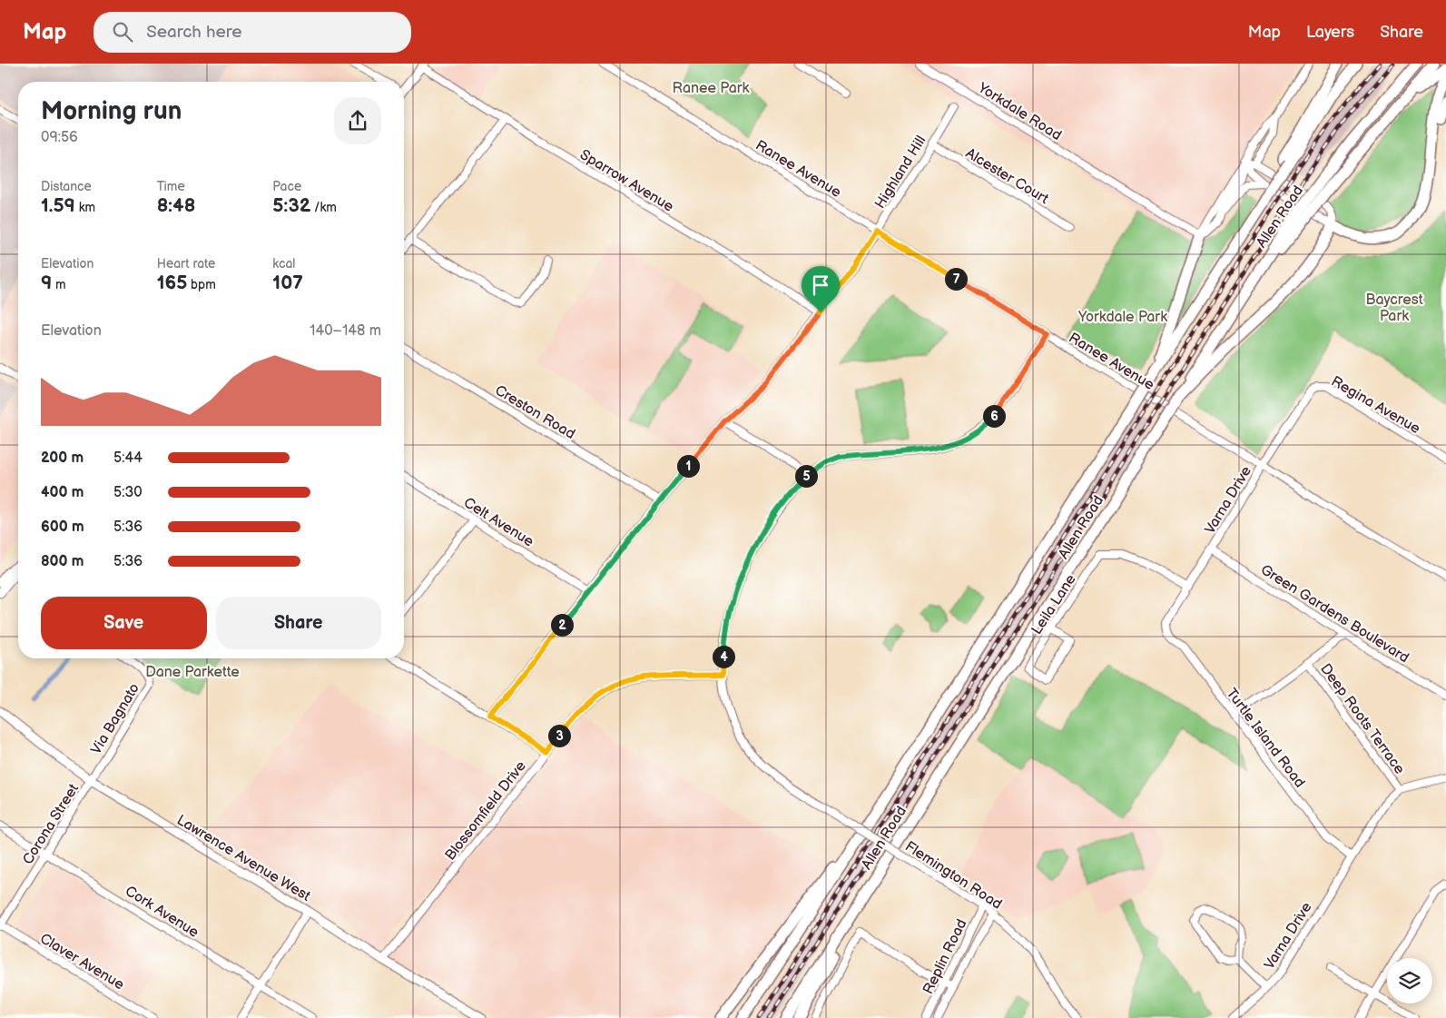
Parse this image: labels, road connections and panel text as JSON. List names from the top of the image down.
{
  "streets": {
    "highway": ["Allen Road"],
    "main road": ["Lawrence Avenue West"],
    "street": [
      "Yorkdale Road",
      "Ranee Avenue",
      "Highland Hill",
      "Alcester Court",
      "Sparrow Avenue",
      "Regina Avenue",
      "Creston Road",
      "Varna Drive",
      "Celt Avenue",
      "Leila Lane",
      "Green Gardens Boulevard",
      "Via Bagnato",
      "Deep Roots Terrace",
      "Turtle Island Road",
      "Blossomfield Drive",
      "Corona Street",
      "Flemington Road",
      "Cork Avenue",
      "Replin Road",
      "Claver Avenue"
    ]
  },
  "crossings": [
    ["Ranee Avenue", "Highland Hill"],
    ["Ranee Avenue", "Varna Drive"],
    ["Ranee Avenue", "Flemington Road"],
    ["Highland Hill", "Alcester Court"],
    ["Highland Hill", "Sparrow Avenue"],
    ["Highland Hill", "Creston Road"],
    ["Highland Hill", "Celt Avenue"],
    ["Regina Avenue", "Varna Drive"],
    ["Varna Drive", "Leila Lane"],
    ["Varna Drive", "Green Gardens Boulevard"],
    ["Varna Drive", "Deep Roots Terrace"],
    ["Varna Drive", "Turtle Island Road"],
    ["Via Bagnato", "Corona Street"],
    ["Via Bagnato", "Lawrence Avenue West"],
    ["Blossomfield Drive", "Lawrence Avenue West"],
    ["Blossomfield Drive", "Flemington Road"],
    ["Corona Street", "Lawrence Avenue West"],
    ["Corona Street", "Cork Avenue"],
    ["Corona Street", "Claver Avenue"],
    ["Flemington Road", "Replin Road"]
  ],
  "parks": [
    "Ranee Park",
    "Baycrest Park",
    "Yorkdale Park",
    "Dane Parkette"
  ],
  "page": {
    "header": "Map",
    "search": "Search here",
    "nav": ["Map", "Layers", "Share"],
    "heading": ["Morning run", "09:56"],
    "stats": [
      ["Distance", "1.59 km"],
      ["Time", "8:48"],
      ["Pace", "5:32 /km"],
      ["Elevation", "9 m"],
      ["Heart rate", "165 bpm"],
      ["kcal", "107"]
    ],
    "pins": [
      "7",
      "6",
      "1",
      "5",
      "2",
      "4",
      "3"
    ],
    "chart": ["Elevation", "140–148 m"],
    "list": [
      {
        "name": "200 m",
        "note": "5:44"
      },
      {
        "name": "400 m",
        "note": "5:30"
      },
      {
        "name": "600 m",
        "note": "5:36"
      },
      {
        "name": "800 m",
        "note": "5:36"
      }
    ],
    "buttons": ["Save", "Share"]
  }
}
